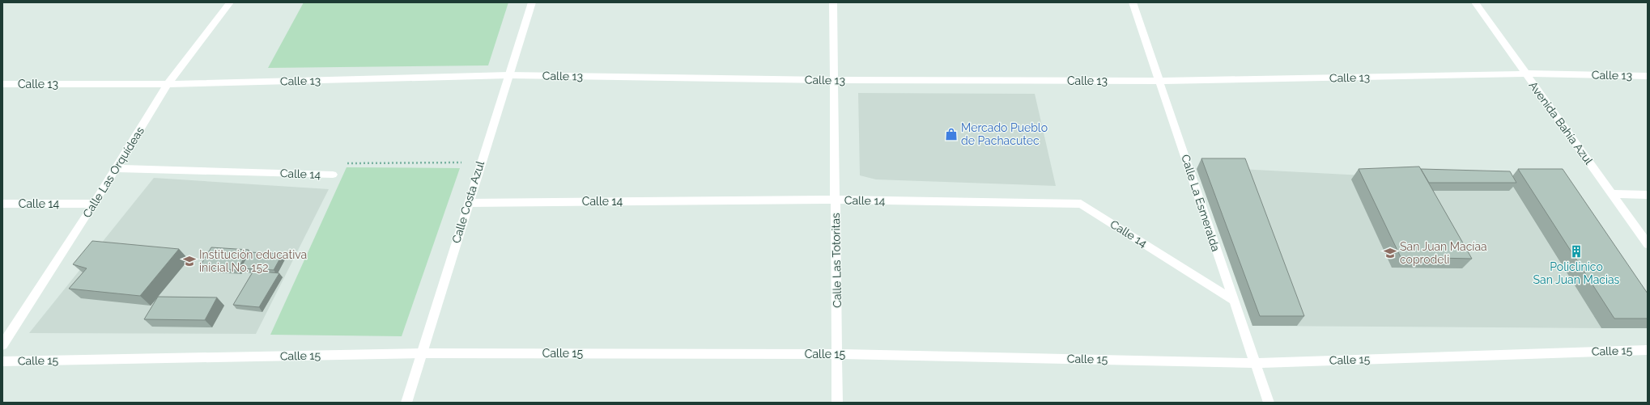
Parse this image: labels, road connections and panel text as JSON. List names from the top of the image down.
{
  "streets": {
    "street": [
      "Calle 13",
      "Avenida Bahía Azul",
      "Calle Las Orquídeas",
      "Calle 14",
      "Calle Costa Azul",
      "Calle La Esmeralda",
      "Calle Las Totoritas",
      "Calle 15"
    ]
  },
  "crossings": [
    ["Calle 13", "Avenida Bahía Azul"],
    ["Calle 13", "Calle Las Orquídeas"],
    ["Calle 13", "Calle Costa Azul"],
    ["Calle 13", "Calle La Esmeralda"],
    ["Calle 13", "Calle Las Totoritas"],
    ["Calle Las Orquídeas", "Calle 14"],
    ["Calle 14", "Calle Costa Azul"],
    ["Calle 14", "Calle La Esmeralda"],
    ["Calle 14", "Calle Las Totoritas"],
    ["Calle Costa Azul", "Calle 15"],
    ["Calle La Esmeralda", "Calle 15"],
    ["Calle Las Totoritas", "Calle 15"]
  ],
  "places": {
    "shop": ["Mercado Pueblo de Pachacutec"],
    "building": ["Policlinico San Juan Macias"],
    "school or university": ["San Juan Macíaa coprodeli", "Institución educativa inicial No. 152"]
  }
}
